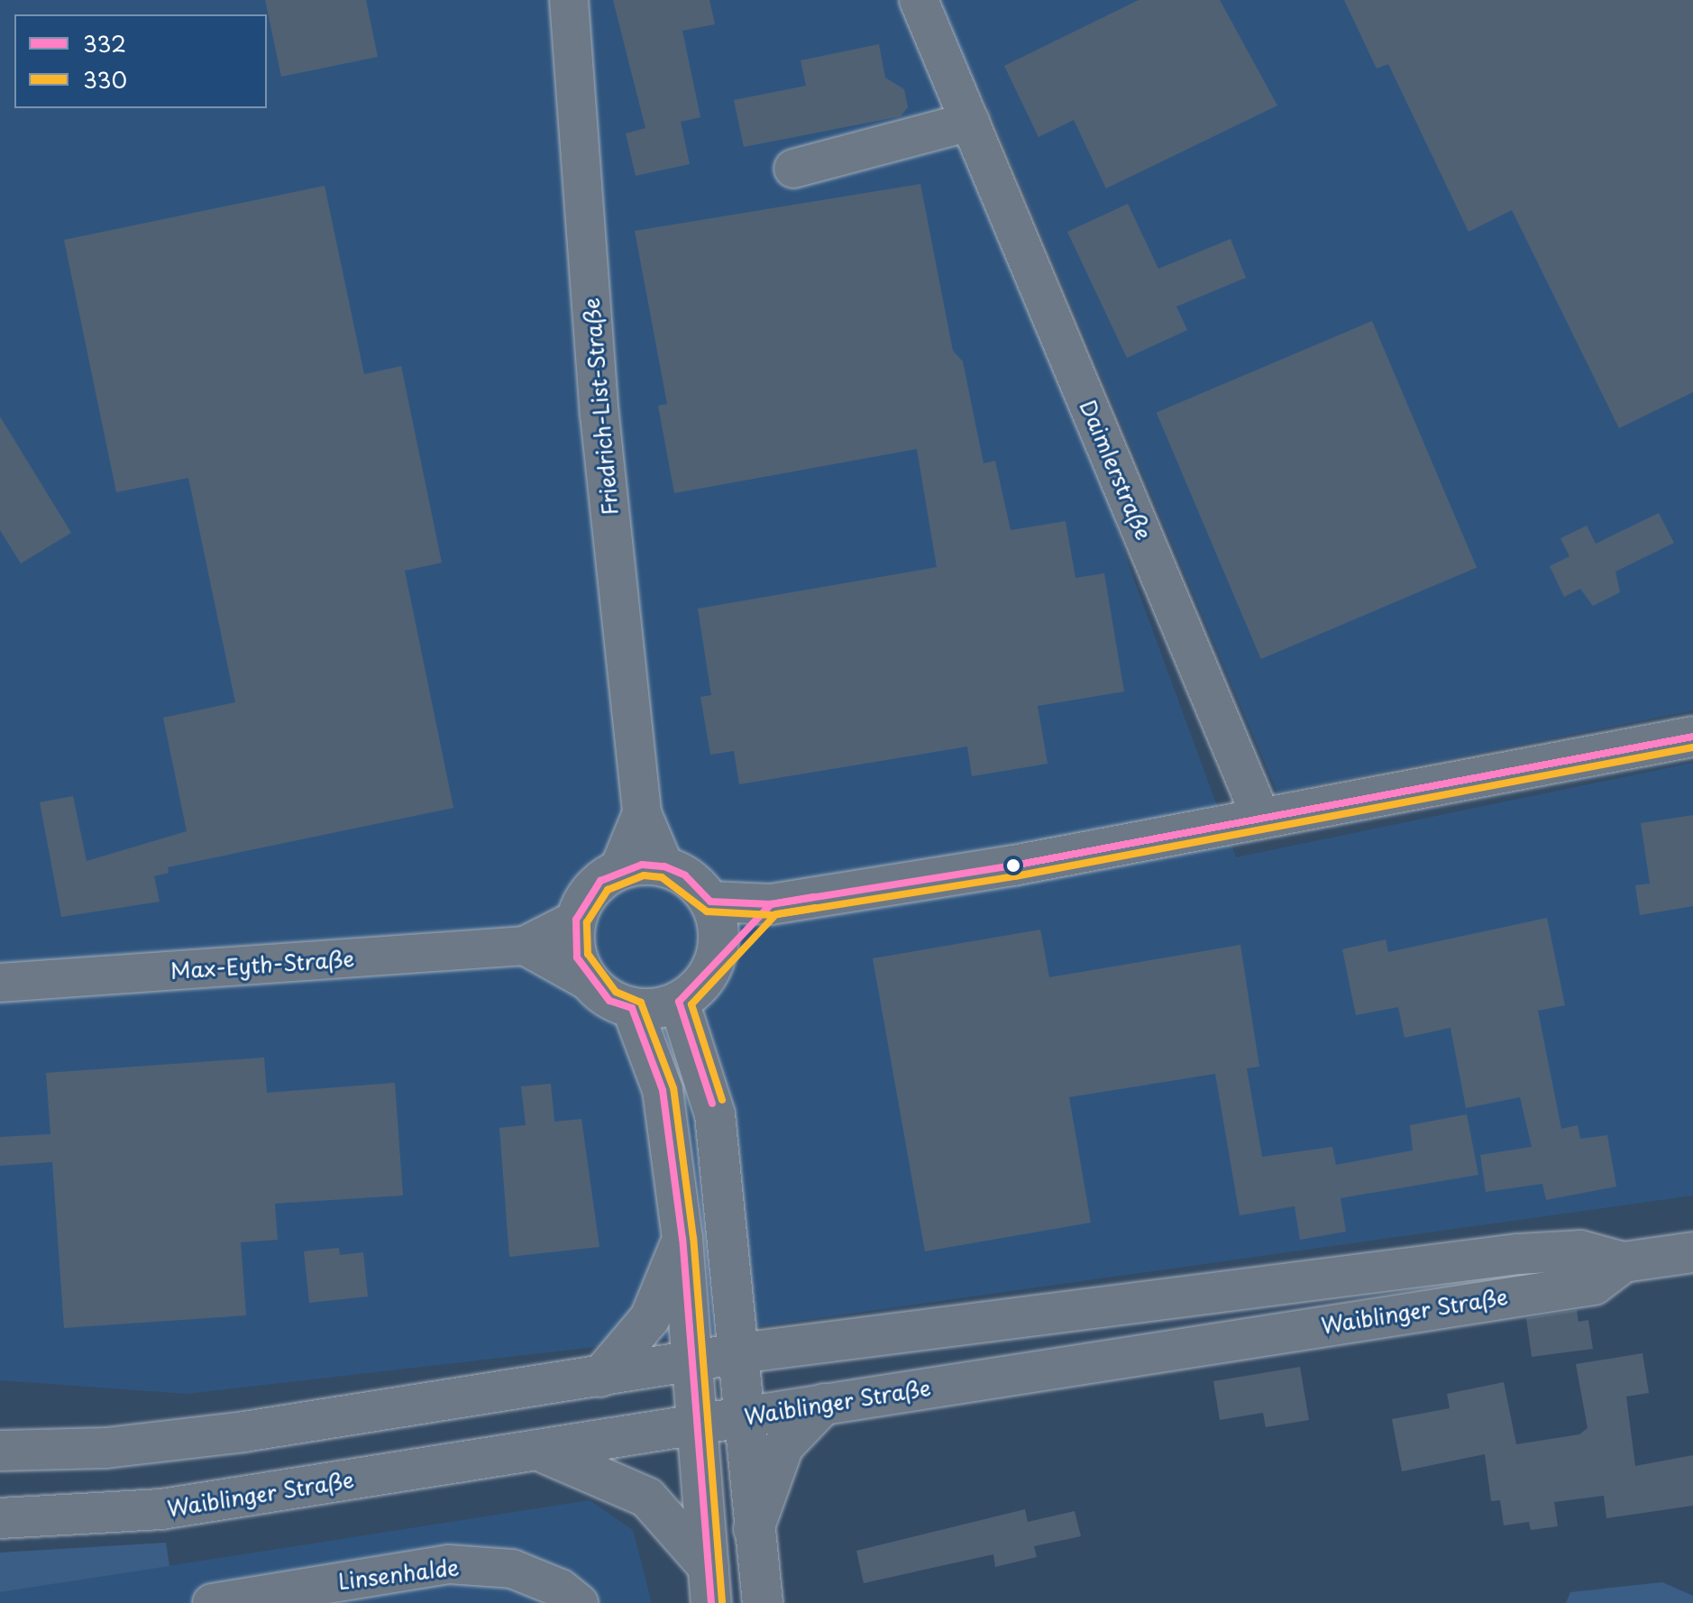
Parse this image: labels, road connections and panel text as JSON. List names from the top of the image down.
{
  "streets": {
    "main road": ["Friedrich-List-Straße", "Waiblinger Straße"],
    "street": ["Daimlerstraße", "Max-Eyth-Straße", "Linsenhalde"]
  },
  "crossings": [
    ["Friedrich-List-Straße", "Max-Eyth-Straße"]
  ],
  "lines": ["transit line 332", "transit line 330"],
  "legend": ["332", "330"]
}
